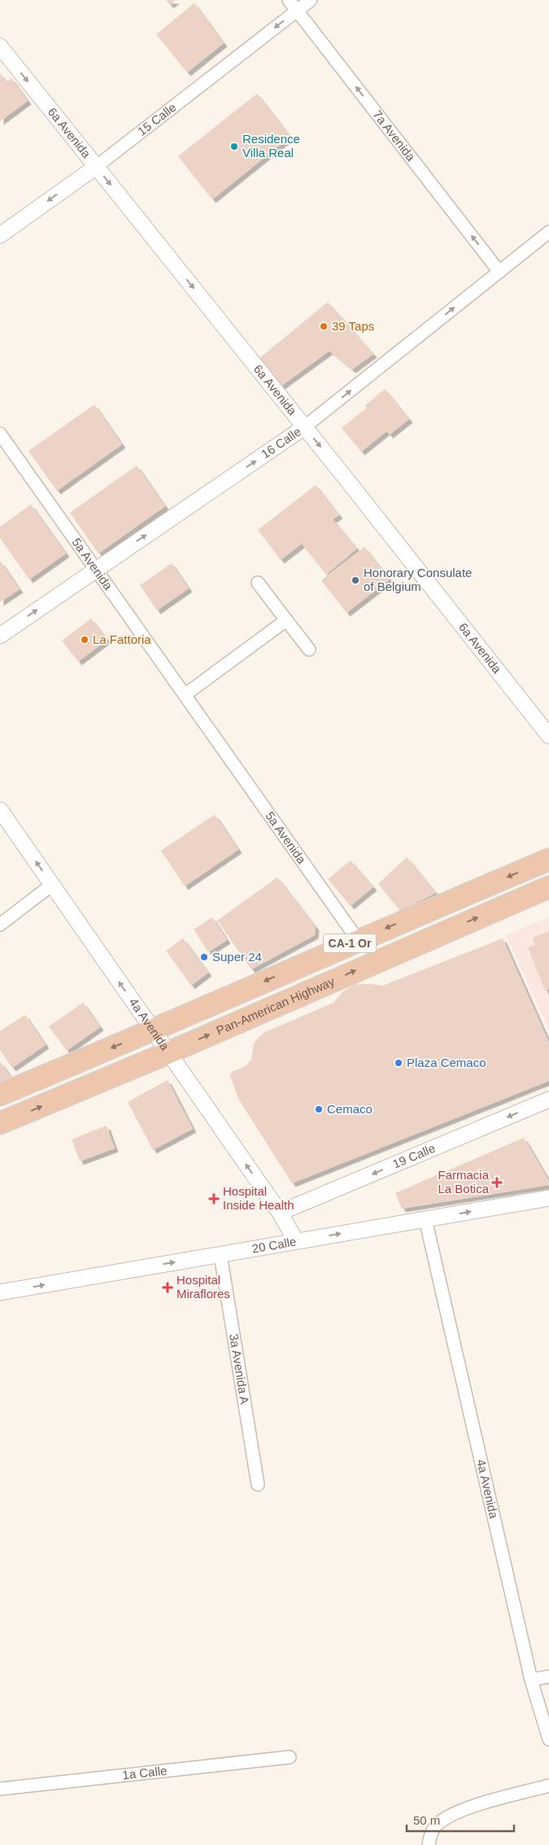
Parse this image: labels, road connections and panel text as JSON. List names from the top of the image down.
{
  "streets": {
    "highway": ["CA-1 Or", "Pan-American Highway"],
    "street": [
      "15 Calle",
      "6a Avenida",
      "7a Avenida",
      "16 Calle",
      "5a Avenida",
      "4a Avenida",
      "19 Calle",
      "20 Calle",
      "3a Avenida A",
      "1a Calle"
    ]
  },
  "crossings": [
    ["15 Calle", "6a Avenida"],
    ["15 Calle", "7a Avenida"],
    ["6a Avenida", "16 Calle"],
    ["7a Avenida", "16 Calle"],
    ["16 Calle", "5a Avenida"],
    ["5a Avenida", "CA-1 Or"],
    ["CA-1 Or", "4a Avenida"],
    ["Pan-American Highway", "4a Avenida"],
    ["4a Avenida", "19 Calle"],
    ["4a Avenida", "20 Calle"],
    ["20 Calle", "3a Avenida A"]
  ],
  "one_way": [
    "15 Calle",
    "6a Avenida",
    "7a Avenida",
    "16 Calle",
    "4a Avenida",
    "19 Calle",
    "20 Calle"
  ],
  "places": {
    "other": [
      "Residence Villa Real",
      "39 Taps",
      "Honorary Consulate of Belgium",
      "La Fattoria",
      "Super 24",
      "Plaza Cemaco",
      "Cemaco"
    ],
    "health": ["Farmacia La Botica", "Hospital Inside Health", "Hospital Miraflores"]
  },
  "scale_bar": "50 m"
}
